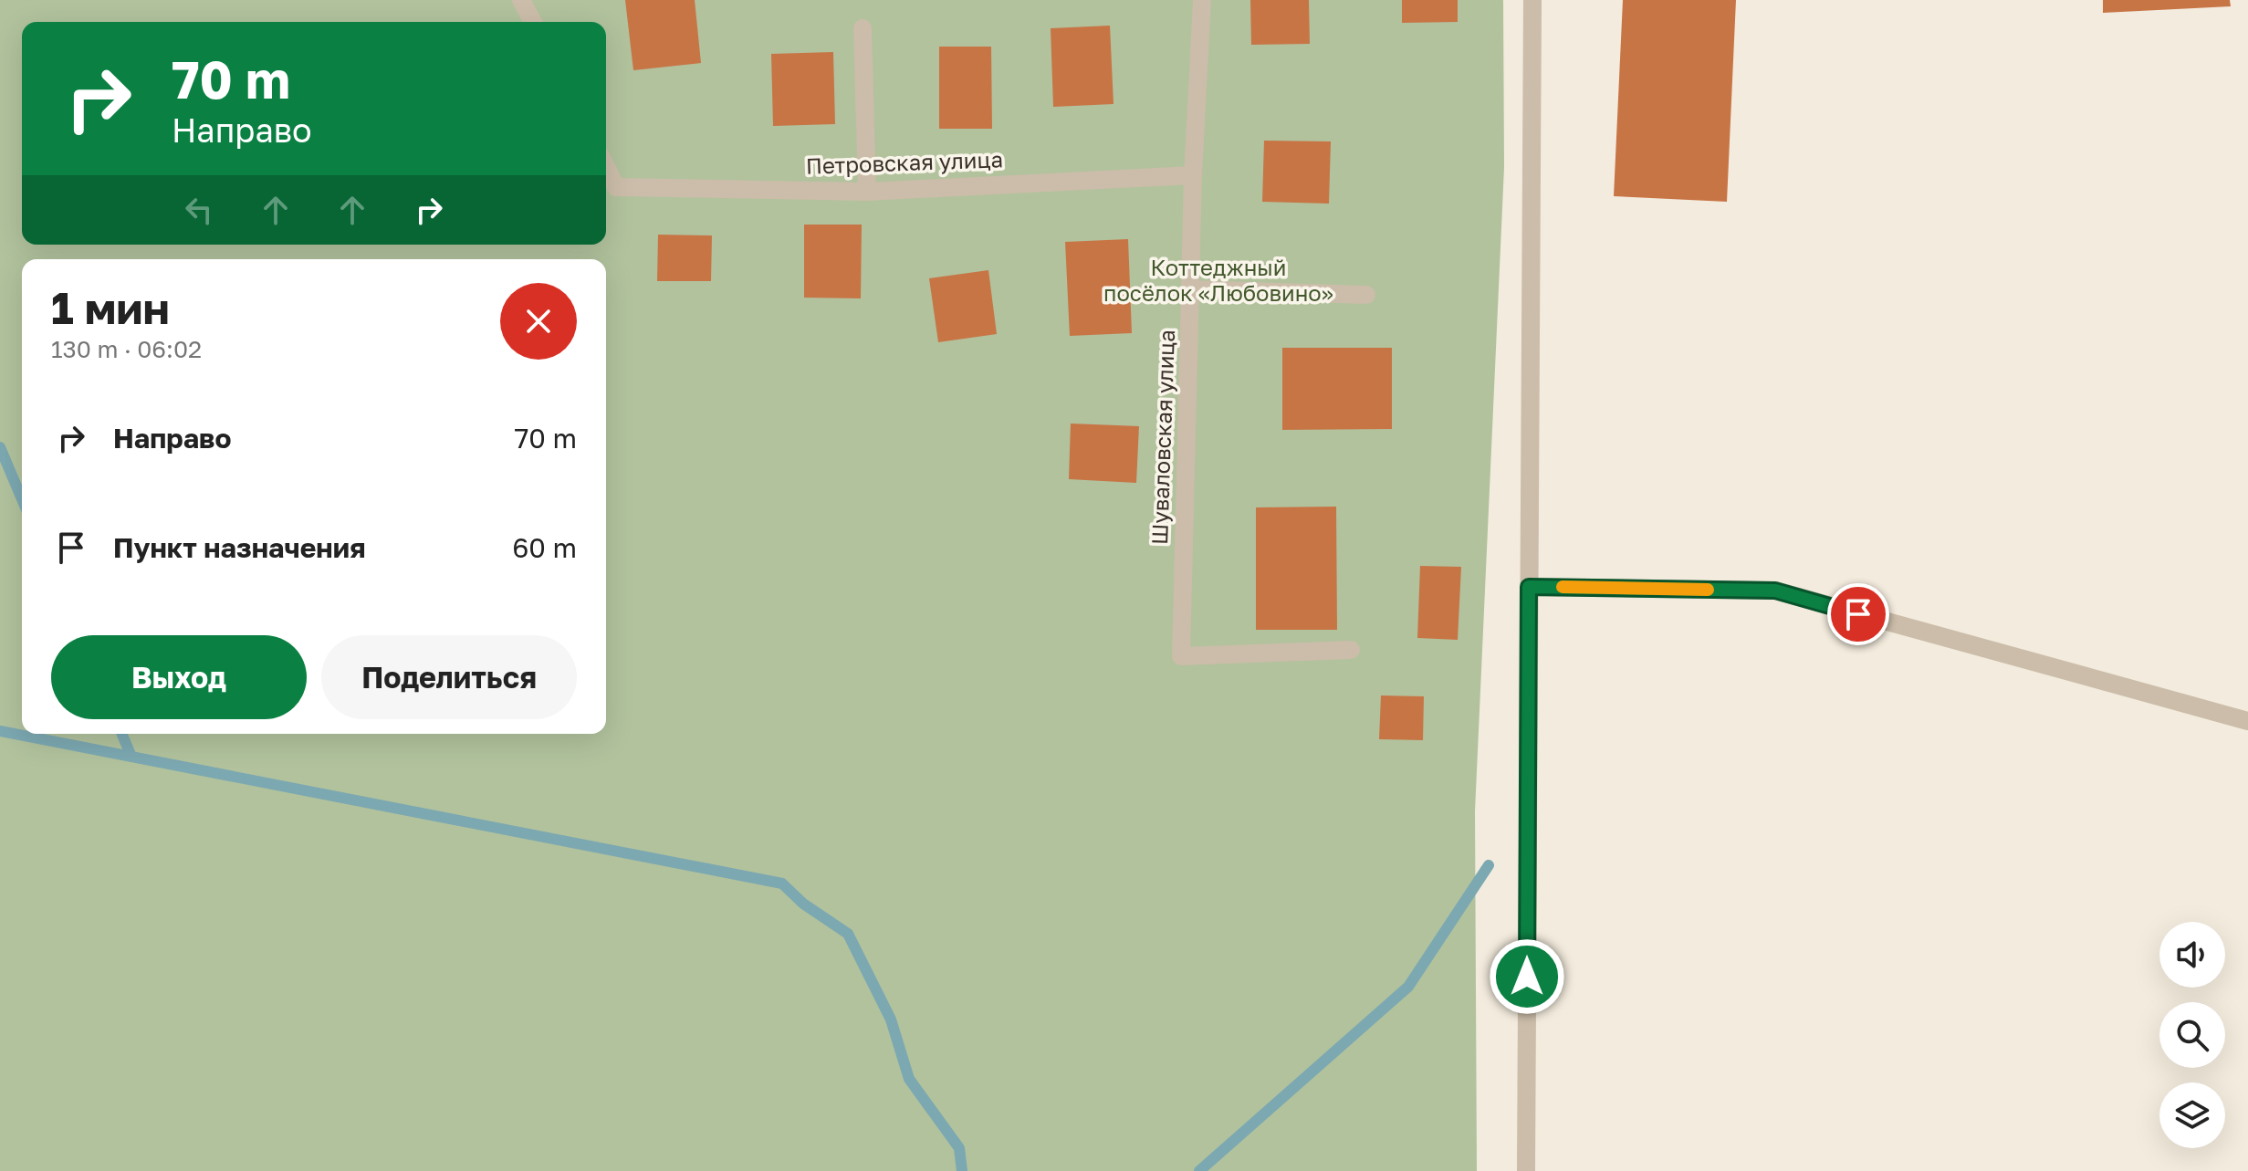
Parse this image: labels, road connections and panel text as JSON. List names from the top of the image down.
{
  "streets": {
    "street": ["Петровская улица", "Шуваловская улица"]
  },
  "crossings": [
    ["Петровская улица", "Шуваловская улица"]
  ],
  "parks": ["Коттеджный посёлок «Любовино»"],
  "page": {
    "turn": ["70 m", "Направо"],
    "heading": ["1 мин", "130 m · 06:02"],
    "list": [
      {
        "name": "Направо",
        "value": "70 m"
      },
      {
        "name": "Пункт назначения",
        "value": "60 m"
      }
    ],
    "buttons": ["Выход", "Поделиться"]
  }
}
